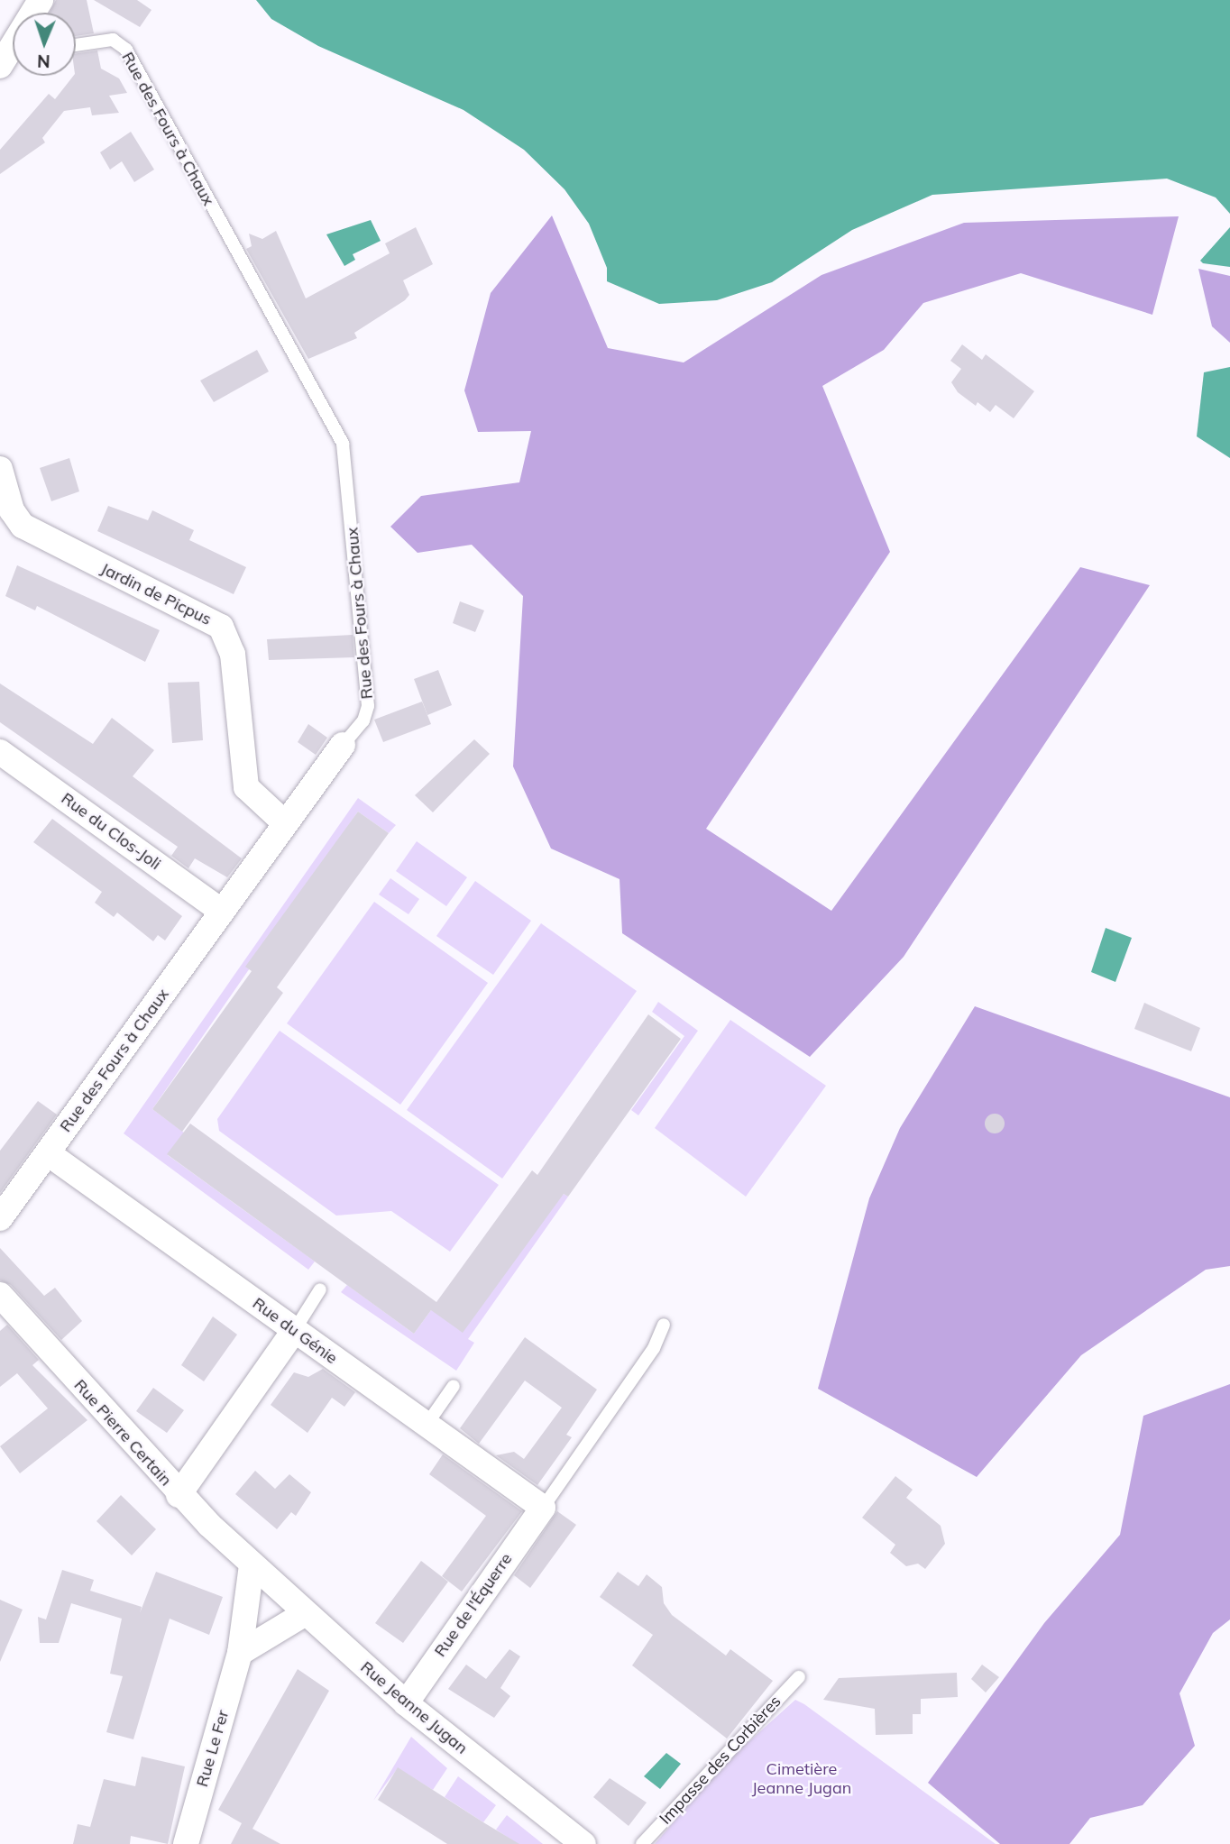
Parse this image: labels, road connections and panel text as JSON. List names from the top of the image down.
{
  "streets": {
    "street": [
      "Rue des Fours à Chaux",
      "Jardin de Picpus",
      "Rue du Clos-Joli",
      "Rue du Génie",
      "Rue Pierre Certain",
      "Rue de l'Équerre",
      "Rue Jeanne Jugan",
      "Rue Le Fer"
    ],
    "lane": ["Impasse des Corbières"]
  },
  "crossings": [
    ["Rue des Fours à Chaux", "Jardin de Picpus"],
    ["Rue des Fours à Chaux", "Rue du Clos-Joli"],
    ["Rue des Fours à Chaux", "Rue du Génie"],
    ["Rue du Génie", "Rue de l'Équerre"],
    ["Rue Pierre Certain", "Rue Jeanne Jugan"],
    ["Rue Pierre Certain", "Rue Le Fer"],
    ["Rue de l'Équerre", "Rue Jeanne Jugan"],
    ["Rue Jeanne Jugan", "Rue Le Fer"]
  ],
  "parks": ["Cimetière Jeanne Jugan"],
  "north": "bottom"
}
